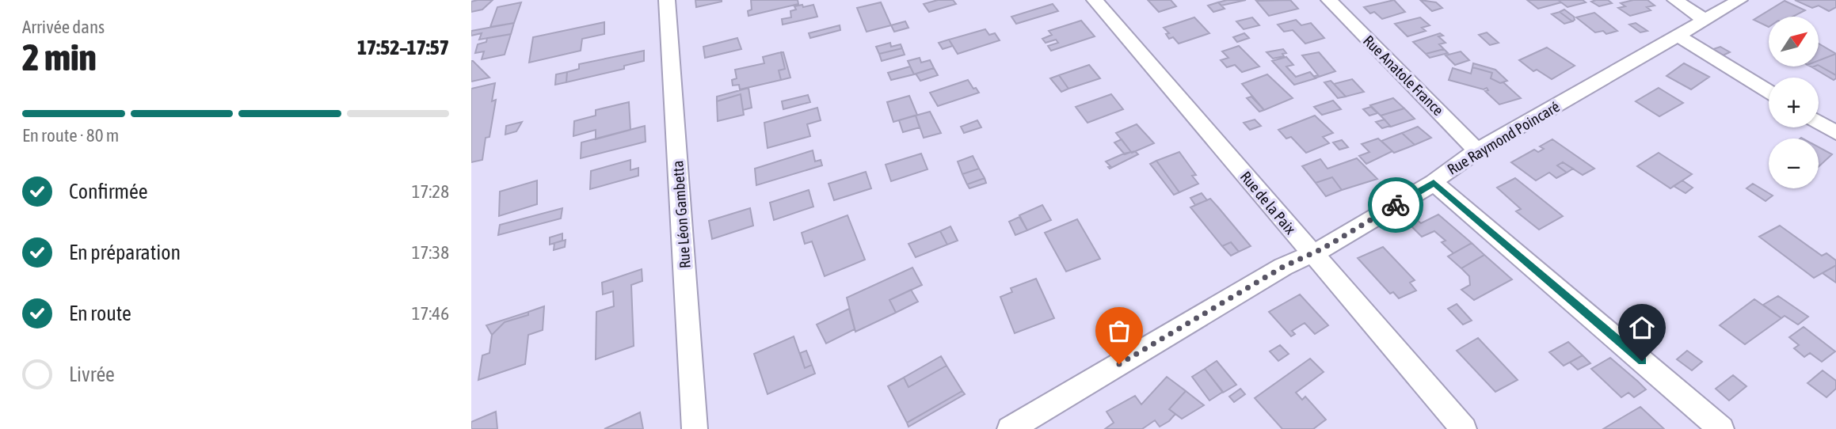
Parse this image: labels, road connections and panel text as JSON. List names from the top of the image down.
{
  "streets": {
    "street": [
      "Rue Anatole France",
      "Rue Raymond Poincaré",
      "Rue de la Paix",
      "Rue Léon Gambetta"
    ]
  },
  "crossings": [
    ["Rue Anatole France", "Rue Raymond Poincaré"],
    ["Rue Raymond Poincaré", "Rue de la Paix"]
  ],
  "north": "top right",
  "page": {
    "heading": ["2 min", "Arrivée dans", "17:52–17:57"],
    "map_buttons": ["+", "−"],
    "bar": "En route · 80 m",
    "list": [
      ["Confirmée", "17:28"],
      ["En préparation", "17:38"],
      ["En route", "17:46"],
      "Livrée"
    ]
  }
}
